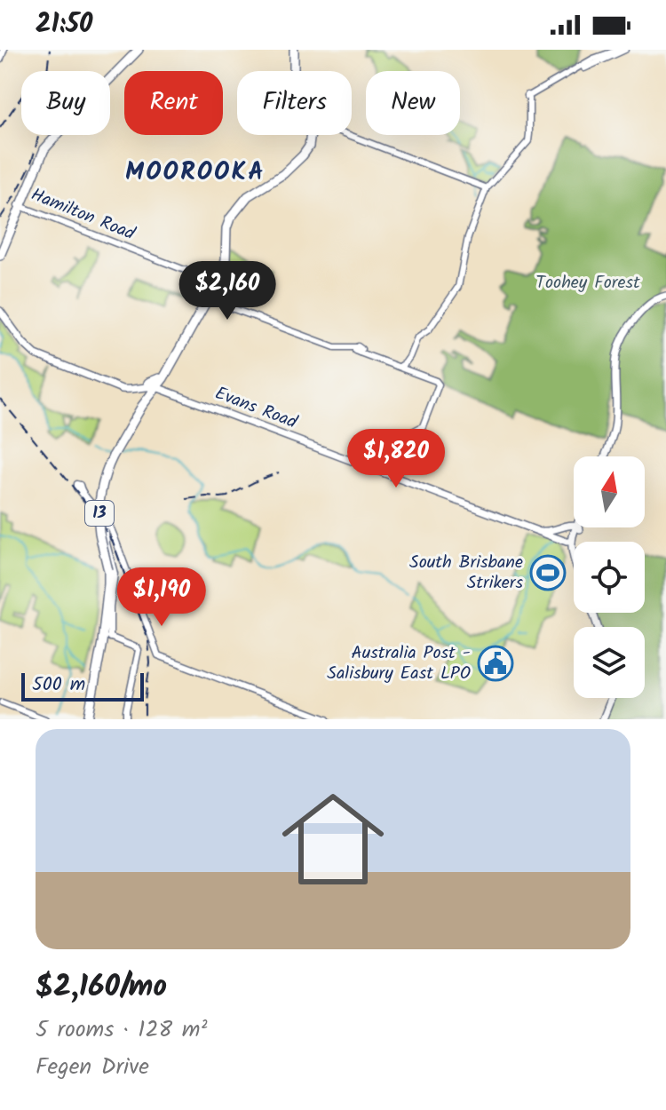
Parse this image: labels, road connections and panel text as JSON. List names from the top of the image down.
{
  "streets": {
    "highway": ["13"],
    "main road": ["Evans Road"],
    "street": ["Hamilton Road"]
  },
  "crossings": [
    ["Hamilton Road", "13"],
    ["Evans Road", "13"]
  ],
  "districts": ["MOOROOKA"],
  "parks": ["Toohey Forest"],
  "places": {
    "sports": ["South Brisbane Strikers"],
    "public building": ["Australia Post - Salisbury East LPO"]
  },
  "scale_bar": "500 m",
  "north": "top",
  "page": {
    "status": "21:50",
    "chip": [
      "Buy",
      "Rent",
      "Filters",
      "New"
    ],
    "price": ["$2,160", "$1,820", "$1,190"],
    "scale": "500 m",
    "list": [
      {
        "name": "$2,160/mo",
        "note": "5 rooms · 128 m² · Fegen Drive"
      }
    ]
  }
}
